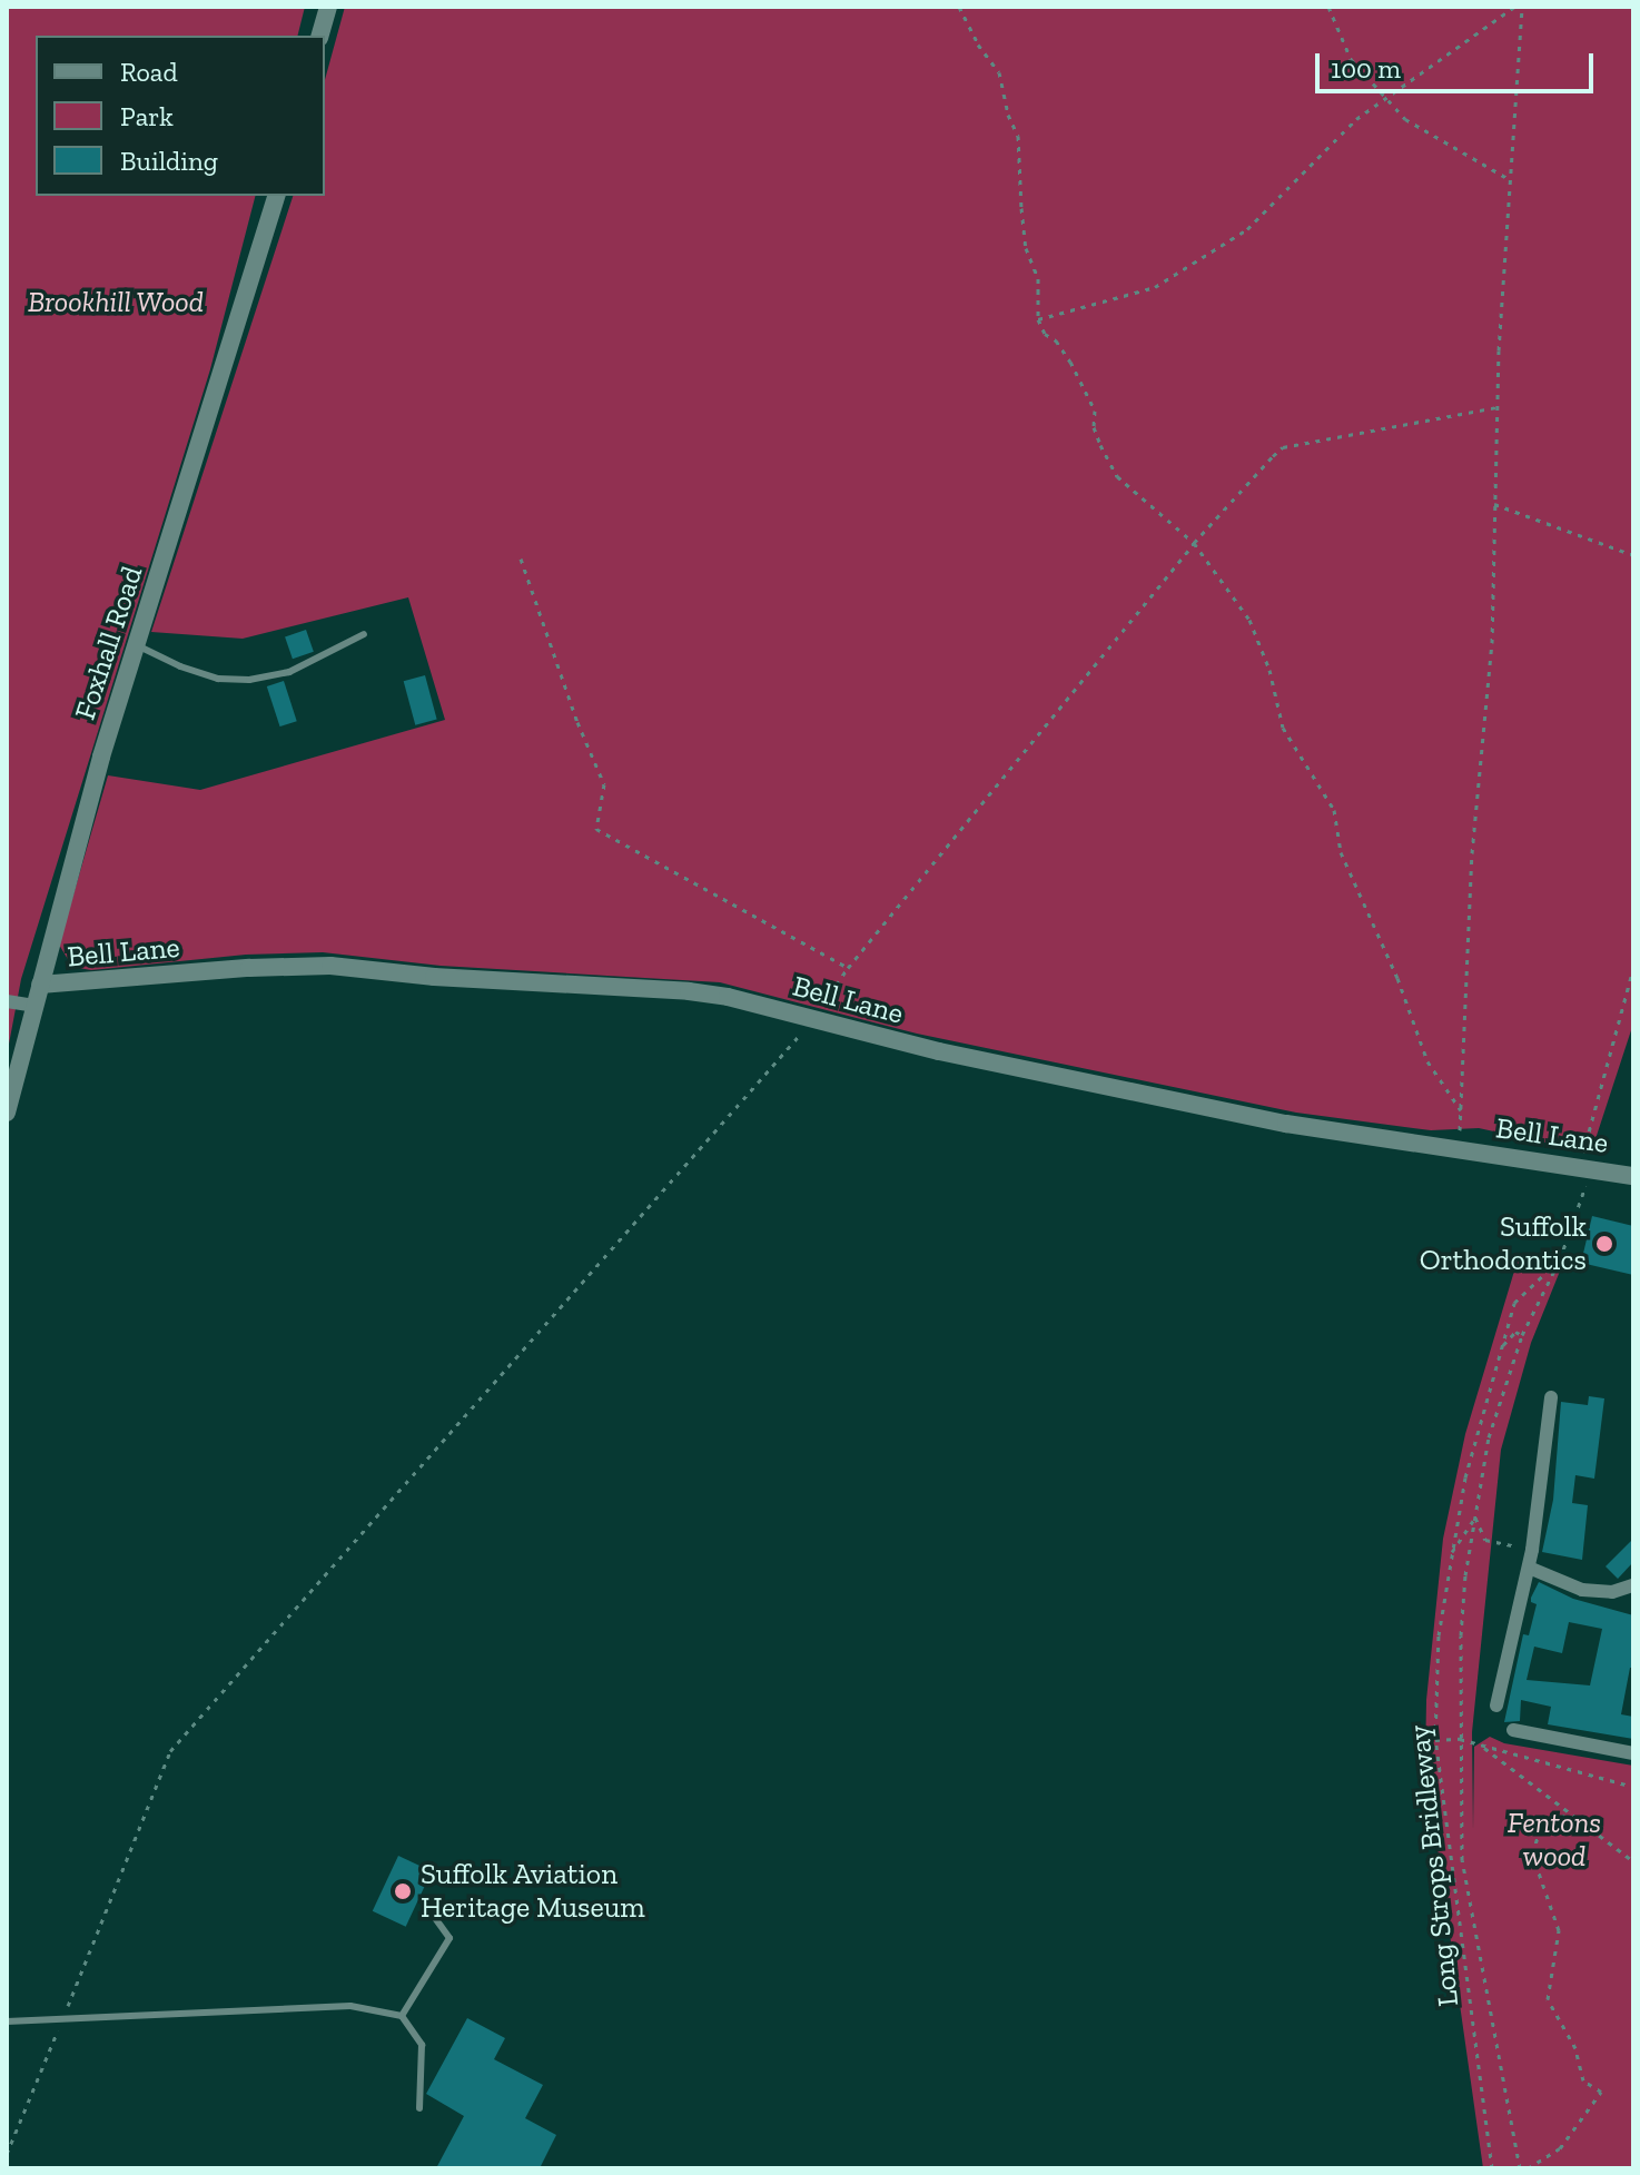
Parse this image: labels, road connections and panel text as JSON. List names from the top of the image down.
{
  "streets": {
    "street": ["Foxhall Road", "Bell Lane"],
    "path": ["Long Strops Bridleway"]
  },
  "crossings": [
    ["Foxhall Road", "Bell Lane"],
    ["Bell Lane", "Long Strops Bridleway"]
  ],
  "parks": ["Brookhill Wood", "Fentons wood"],
  "places": ["Suffolk Orthodontics", "Suffolk Aviation Heritage Museum"],
  "legend": ["Road", "Park", "Building"],
  "scale_bar": "100 m"
}
